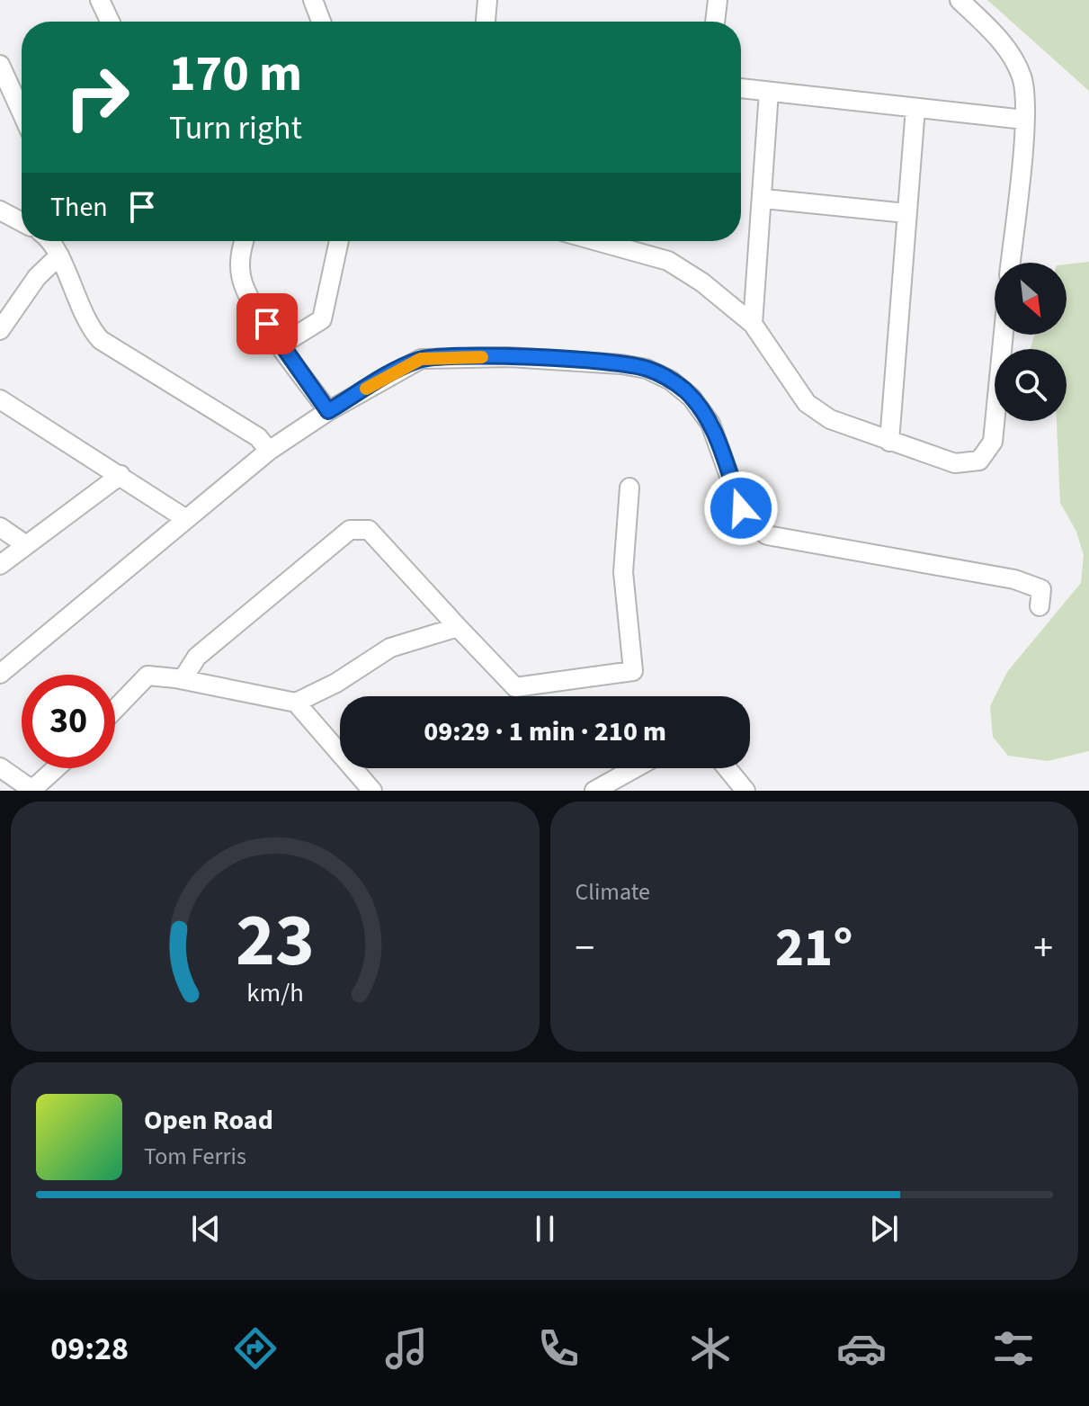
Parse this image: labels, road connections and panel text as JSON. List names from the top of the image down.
{
  "north": "bottom right",
  "page": {
    "turn": ["170 m", "Turn right"],
    "then": "Then",
    "limit": "30",
    "trip": "09:29 · 1 min · 210 m",
    "tile": "Climate",
    "heat": ["−", "21°", "+"],
    "song": ["Open Road", "Tom Ferris"],
    "tabs": "09:28",
    "gauge": ["23", "km/h"]
  }
}
